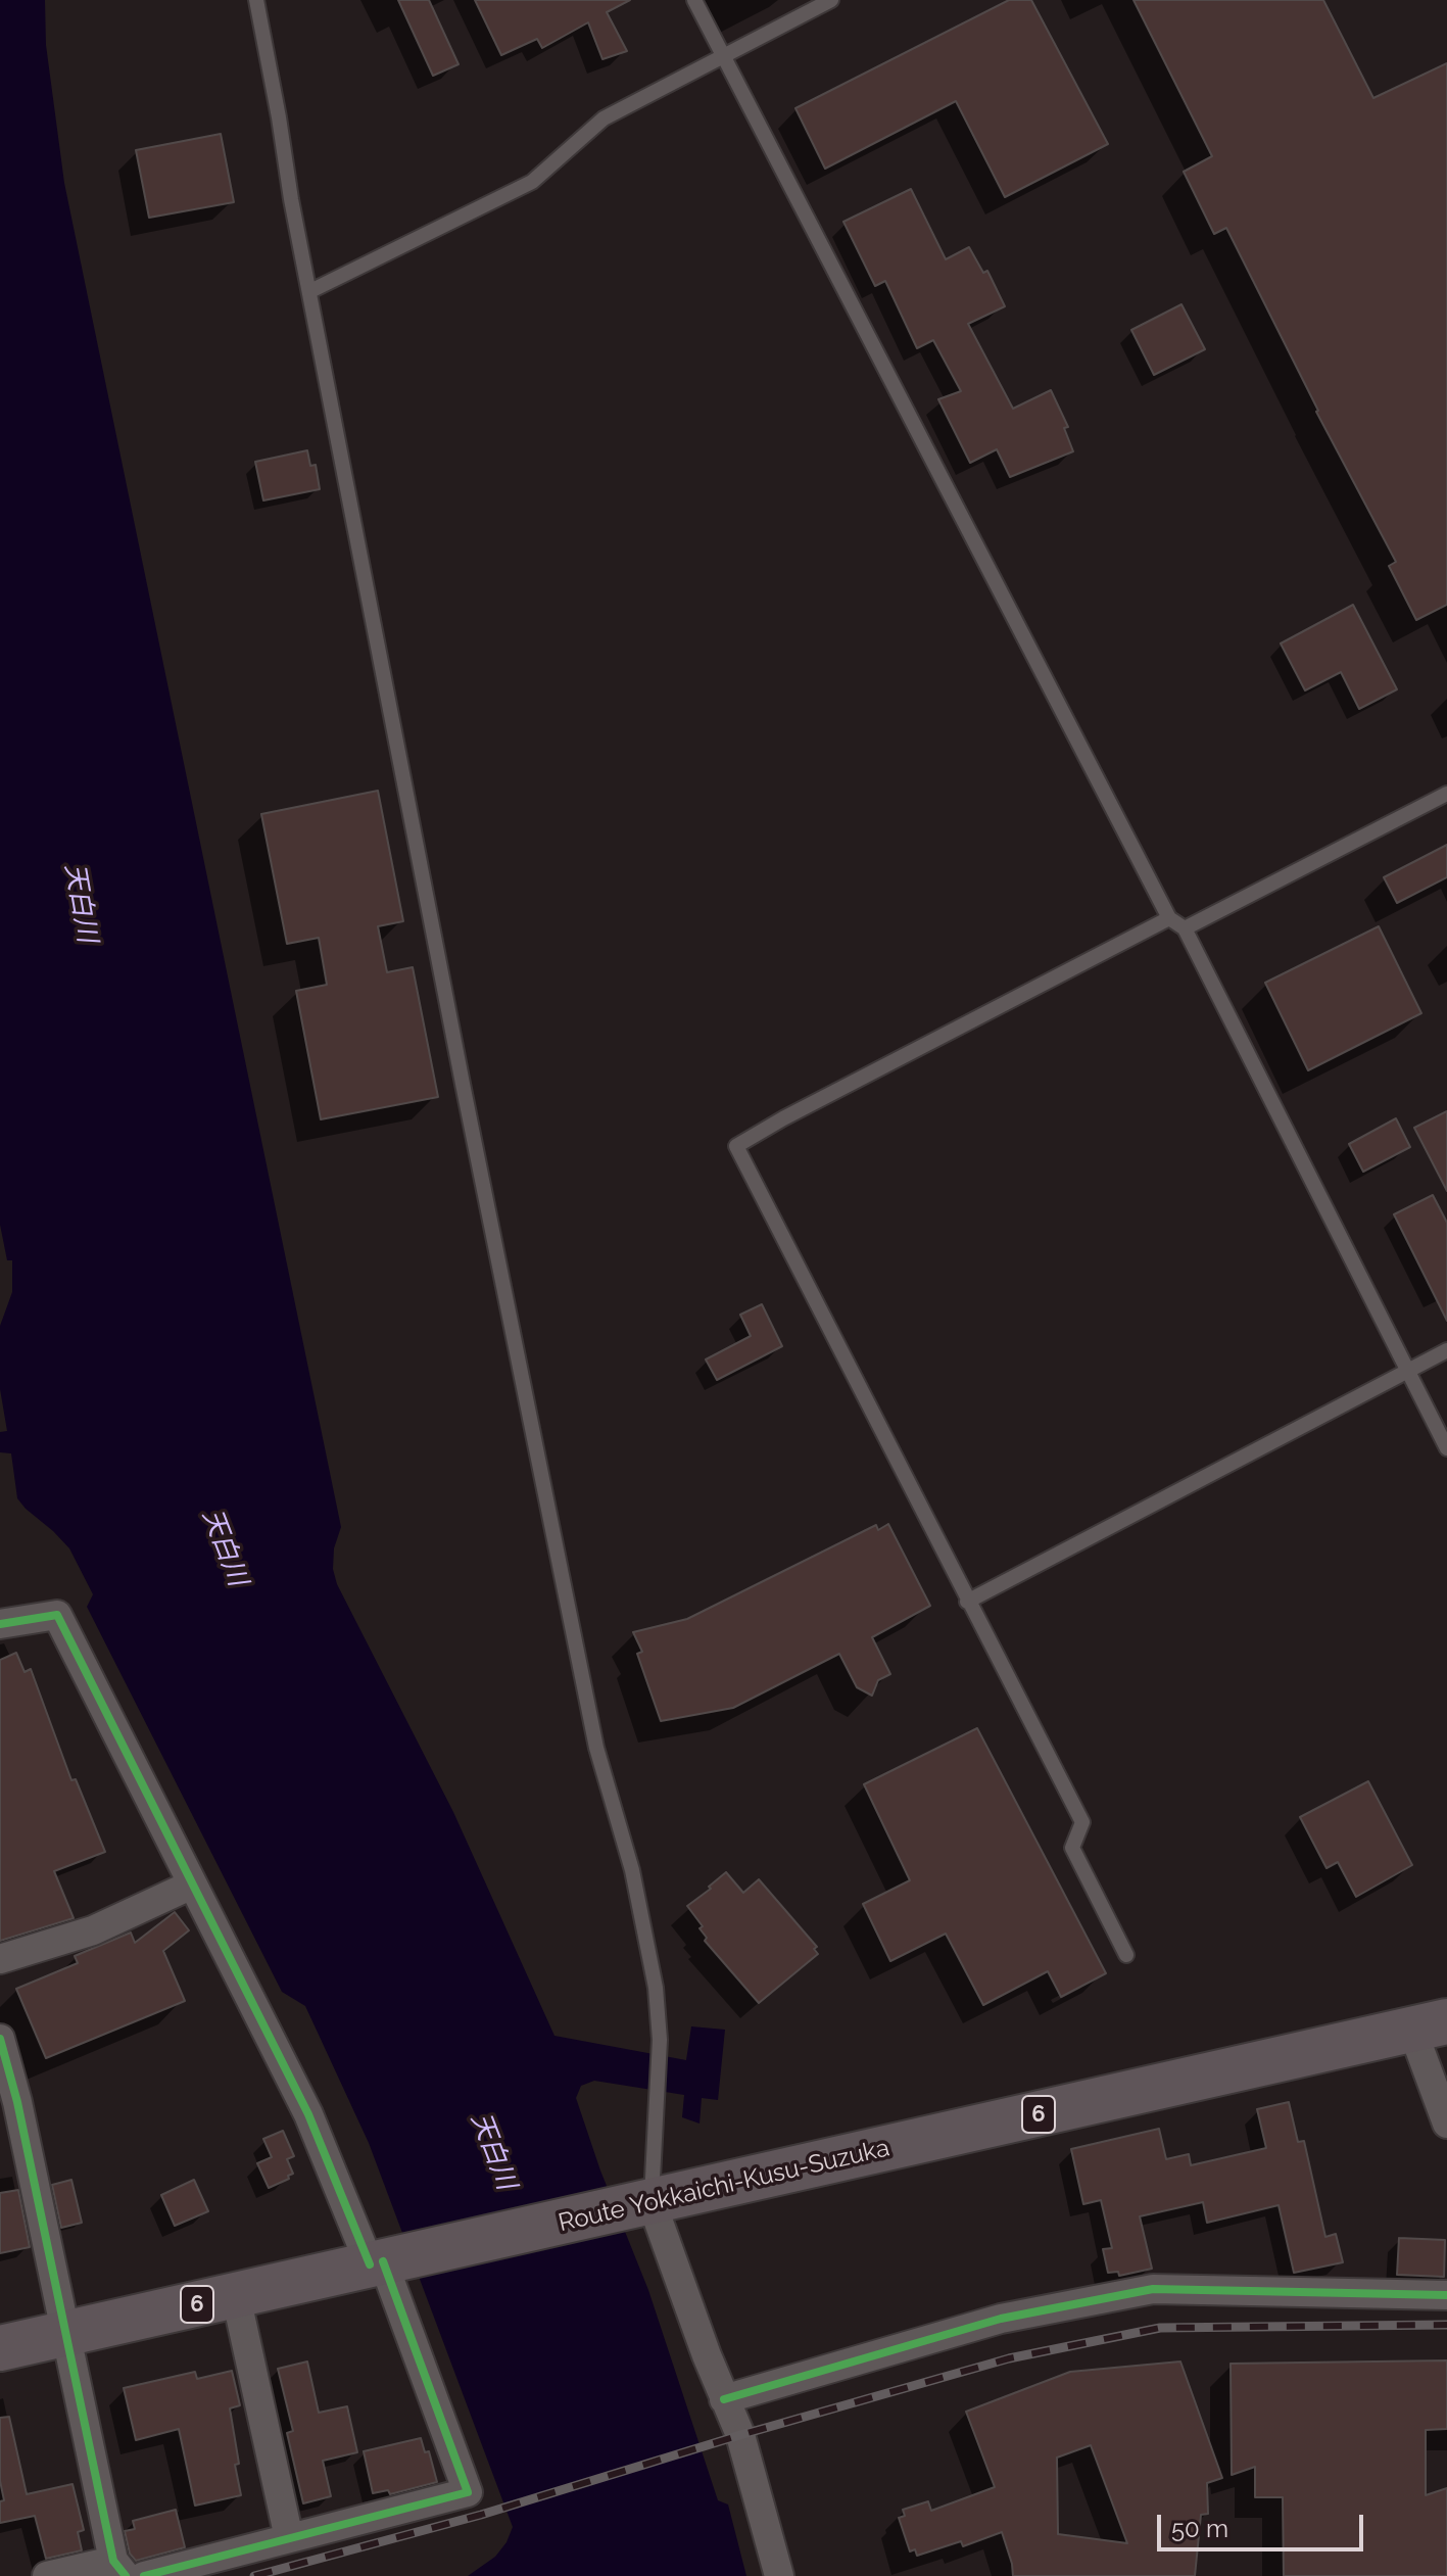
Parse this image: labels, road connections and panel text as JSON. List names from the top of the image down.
{
  "streets": {
    "main road": ["6", "Route Yokkaichi-Kusu-Suzuka"]
  },
  "water": ["天白川"],
  "scale_bar": "50 m"
}
